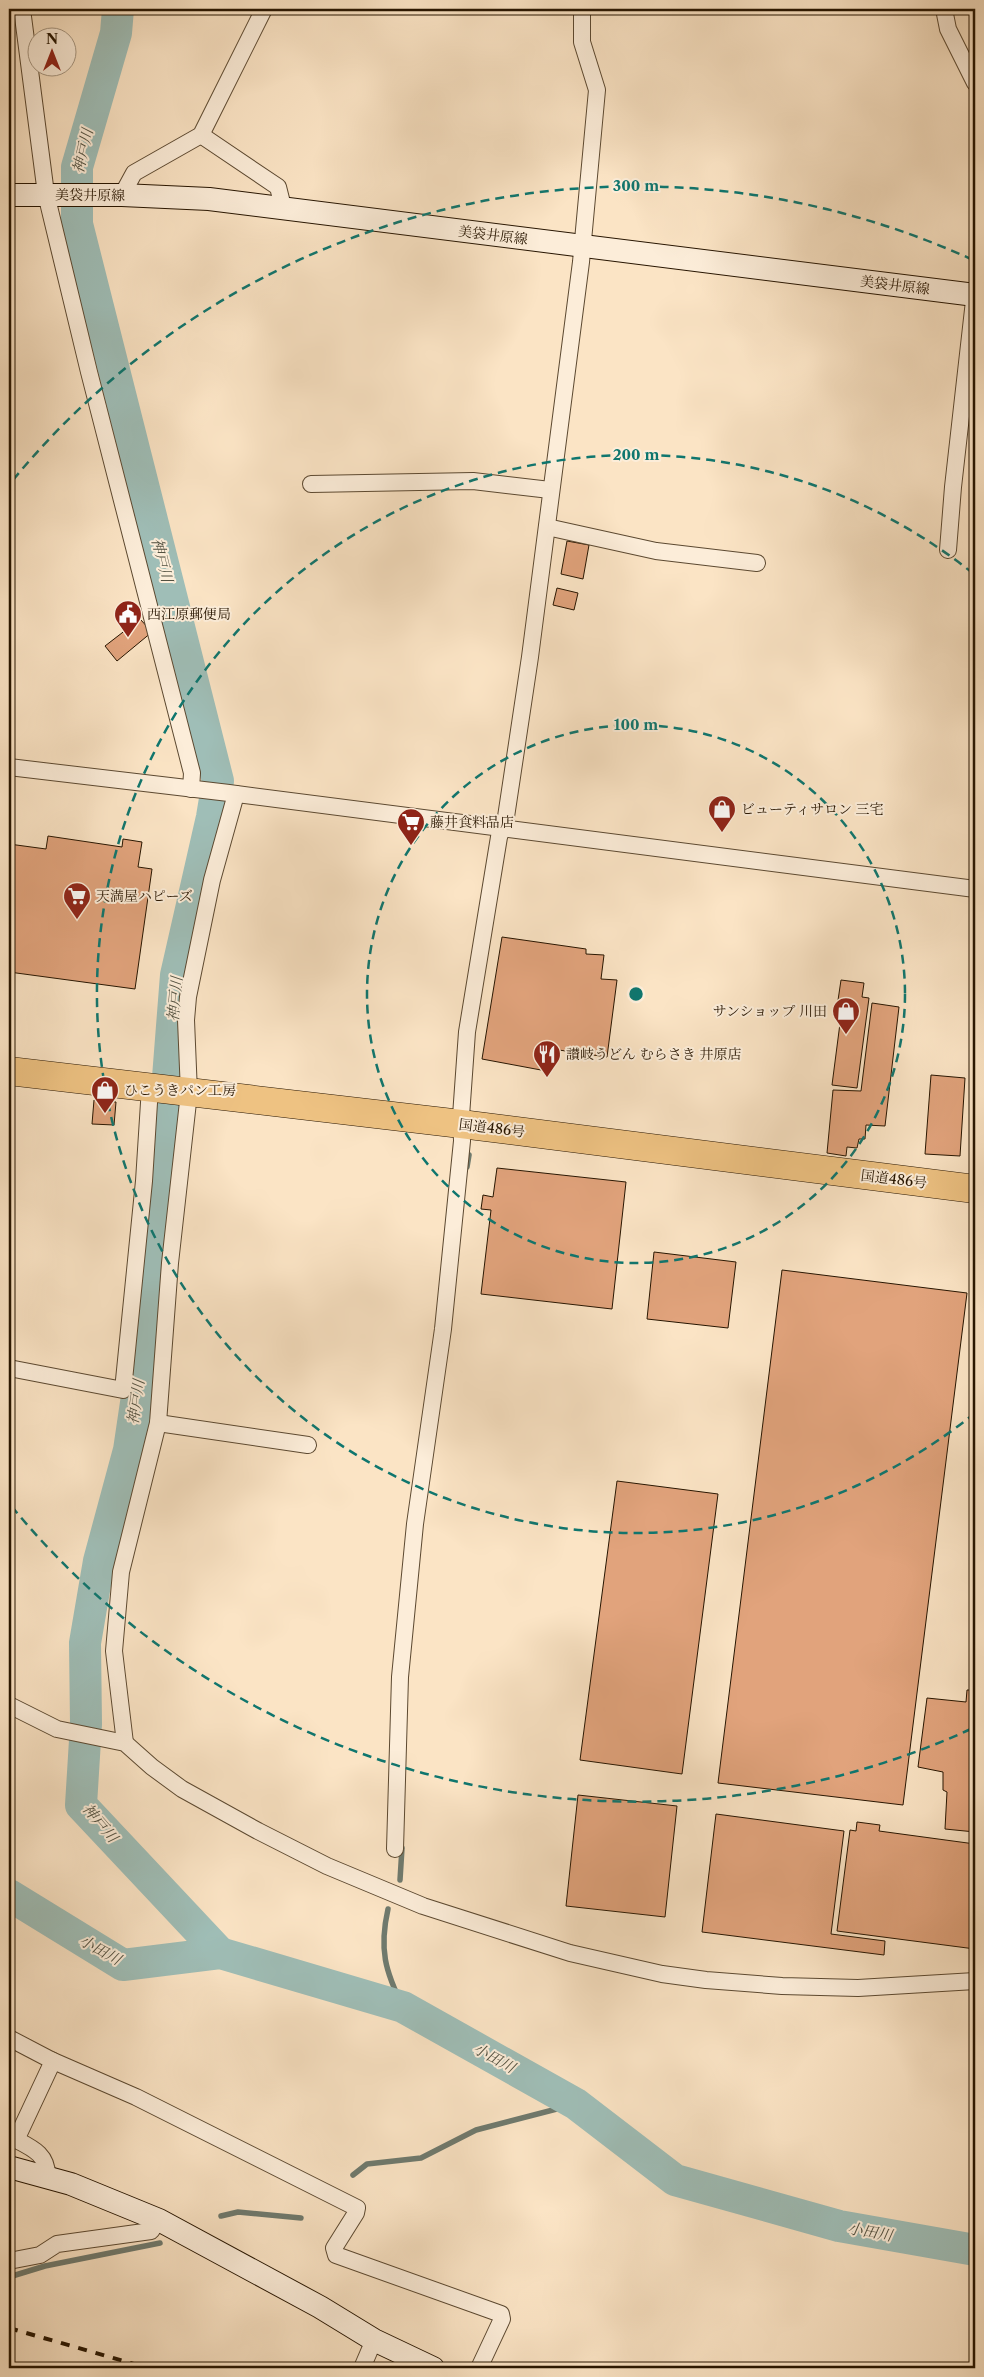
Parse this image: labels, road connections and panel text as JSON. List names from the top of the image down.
{
  "streets": {
    "highway": ["国道486号"],
    "main road": ["美袋井原線"]
  },
  "water": ["神戸川", "小田川"],
  "places": {
    "public building": ["西江原郵便局"],
    "shop": ["ビューティサロン 三宅", "サンショップ 川田", "ひこうきパン工房"],
    "supermarket": ["藤井食料品店", "天満屋ハピーズ"],
    "restaurant": ["讃岐うどん むらさき 井原店"]
  },
  "north": "top",
  "rings": ["300 m", "200 m", "100 m"]
}
